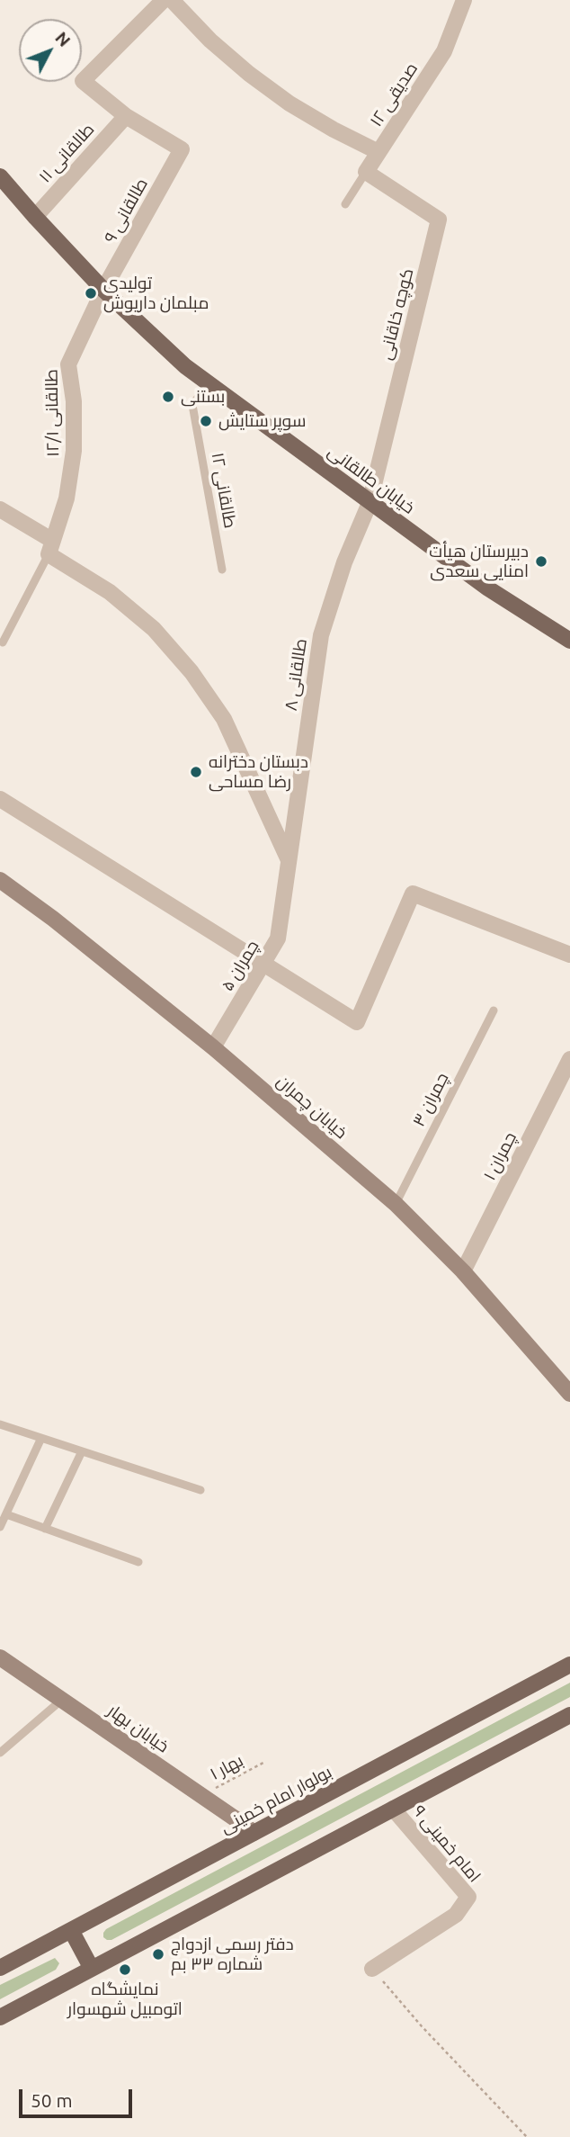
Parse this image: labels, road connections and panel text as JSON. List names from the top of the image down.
{
  "streets": {
    "main road": [
      "خیابان طالقانی",
      "خیابان چمران",
      "خیابان بهار",
      "بولوار امام خمینی"
    ],
    "street": [
      "صدیقی ۱۲",
      "طالقانی ۱۱",
      "طالقانی ۹",
      "کوچه خاقانی",
      "طالقانی ۱۲/۱",
      "طالقانی ۸",
      "چمران ۵",
      "چمران ۱",
      "امام خمینی ۹"
    ],
    "lane": ["طالقانی ۱۲", "چمران ۳"],
    "path": ["بهار ۱"]
  },
  "crossings": [
    ["صدیقی ۱۲", "کوچه خاقانی"],
    ["طالقانی ۱۱", "طالقانی ۹"],
    ["طالقانی ۱۱", "خیابان طالقانی"],
    ["طالقانی ۹", "طالقانی ۱۲/۱"],
    ["طالقانی ۹", "خیابان طالقانی"],
    ["کوچه خاقانی", "خیابان طالقانی"],
    ["کوچه خاقانی", "طالقانی ۸"],
    ["طالقانی ۱۲/۱", "خیابان طالقانی"],
    ["خیابان طالقانی", "طالقانی ۱۲"],
    ["خیابان طالقانی", "طالقانی ۸"],
    ["طالقانی ۸", "چمران ۵"],
    ["چمران ۵", "خیابان چمران"],
    ["چمران ۳", "خیابان چمران"],
    ["خیابان چمران", "چمران ۱"],
    ["خیابان بهار", "بهار ۱"],
    ["خیابان بهار", "بولوار امام خمینی"]
  ],
  "places": [
    "تولیدی مبلمان داریوش",
    "بستنی",
    "سوپر ستایش",
    "دبیرستان هیأت امنایی سعدی",
    "دبستان دخترانه رضا مساحی",
    "دفتر رسمی ازدواج شماره ۳۳ بم",
    "نمایشگاه اتومبیل شهسوار"
  ],
  "scale_bar": "50 m",
  "north": "top right"
}
